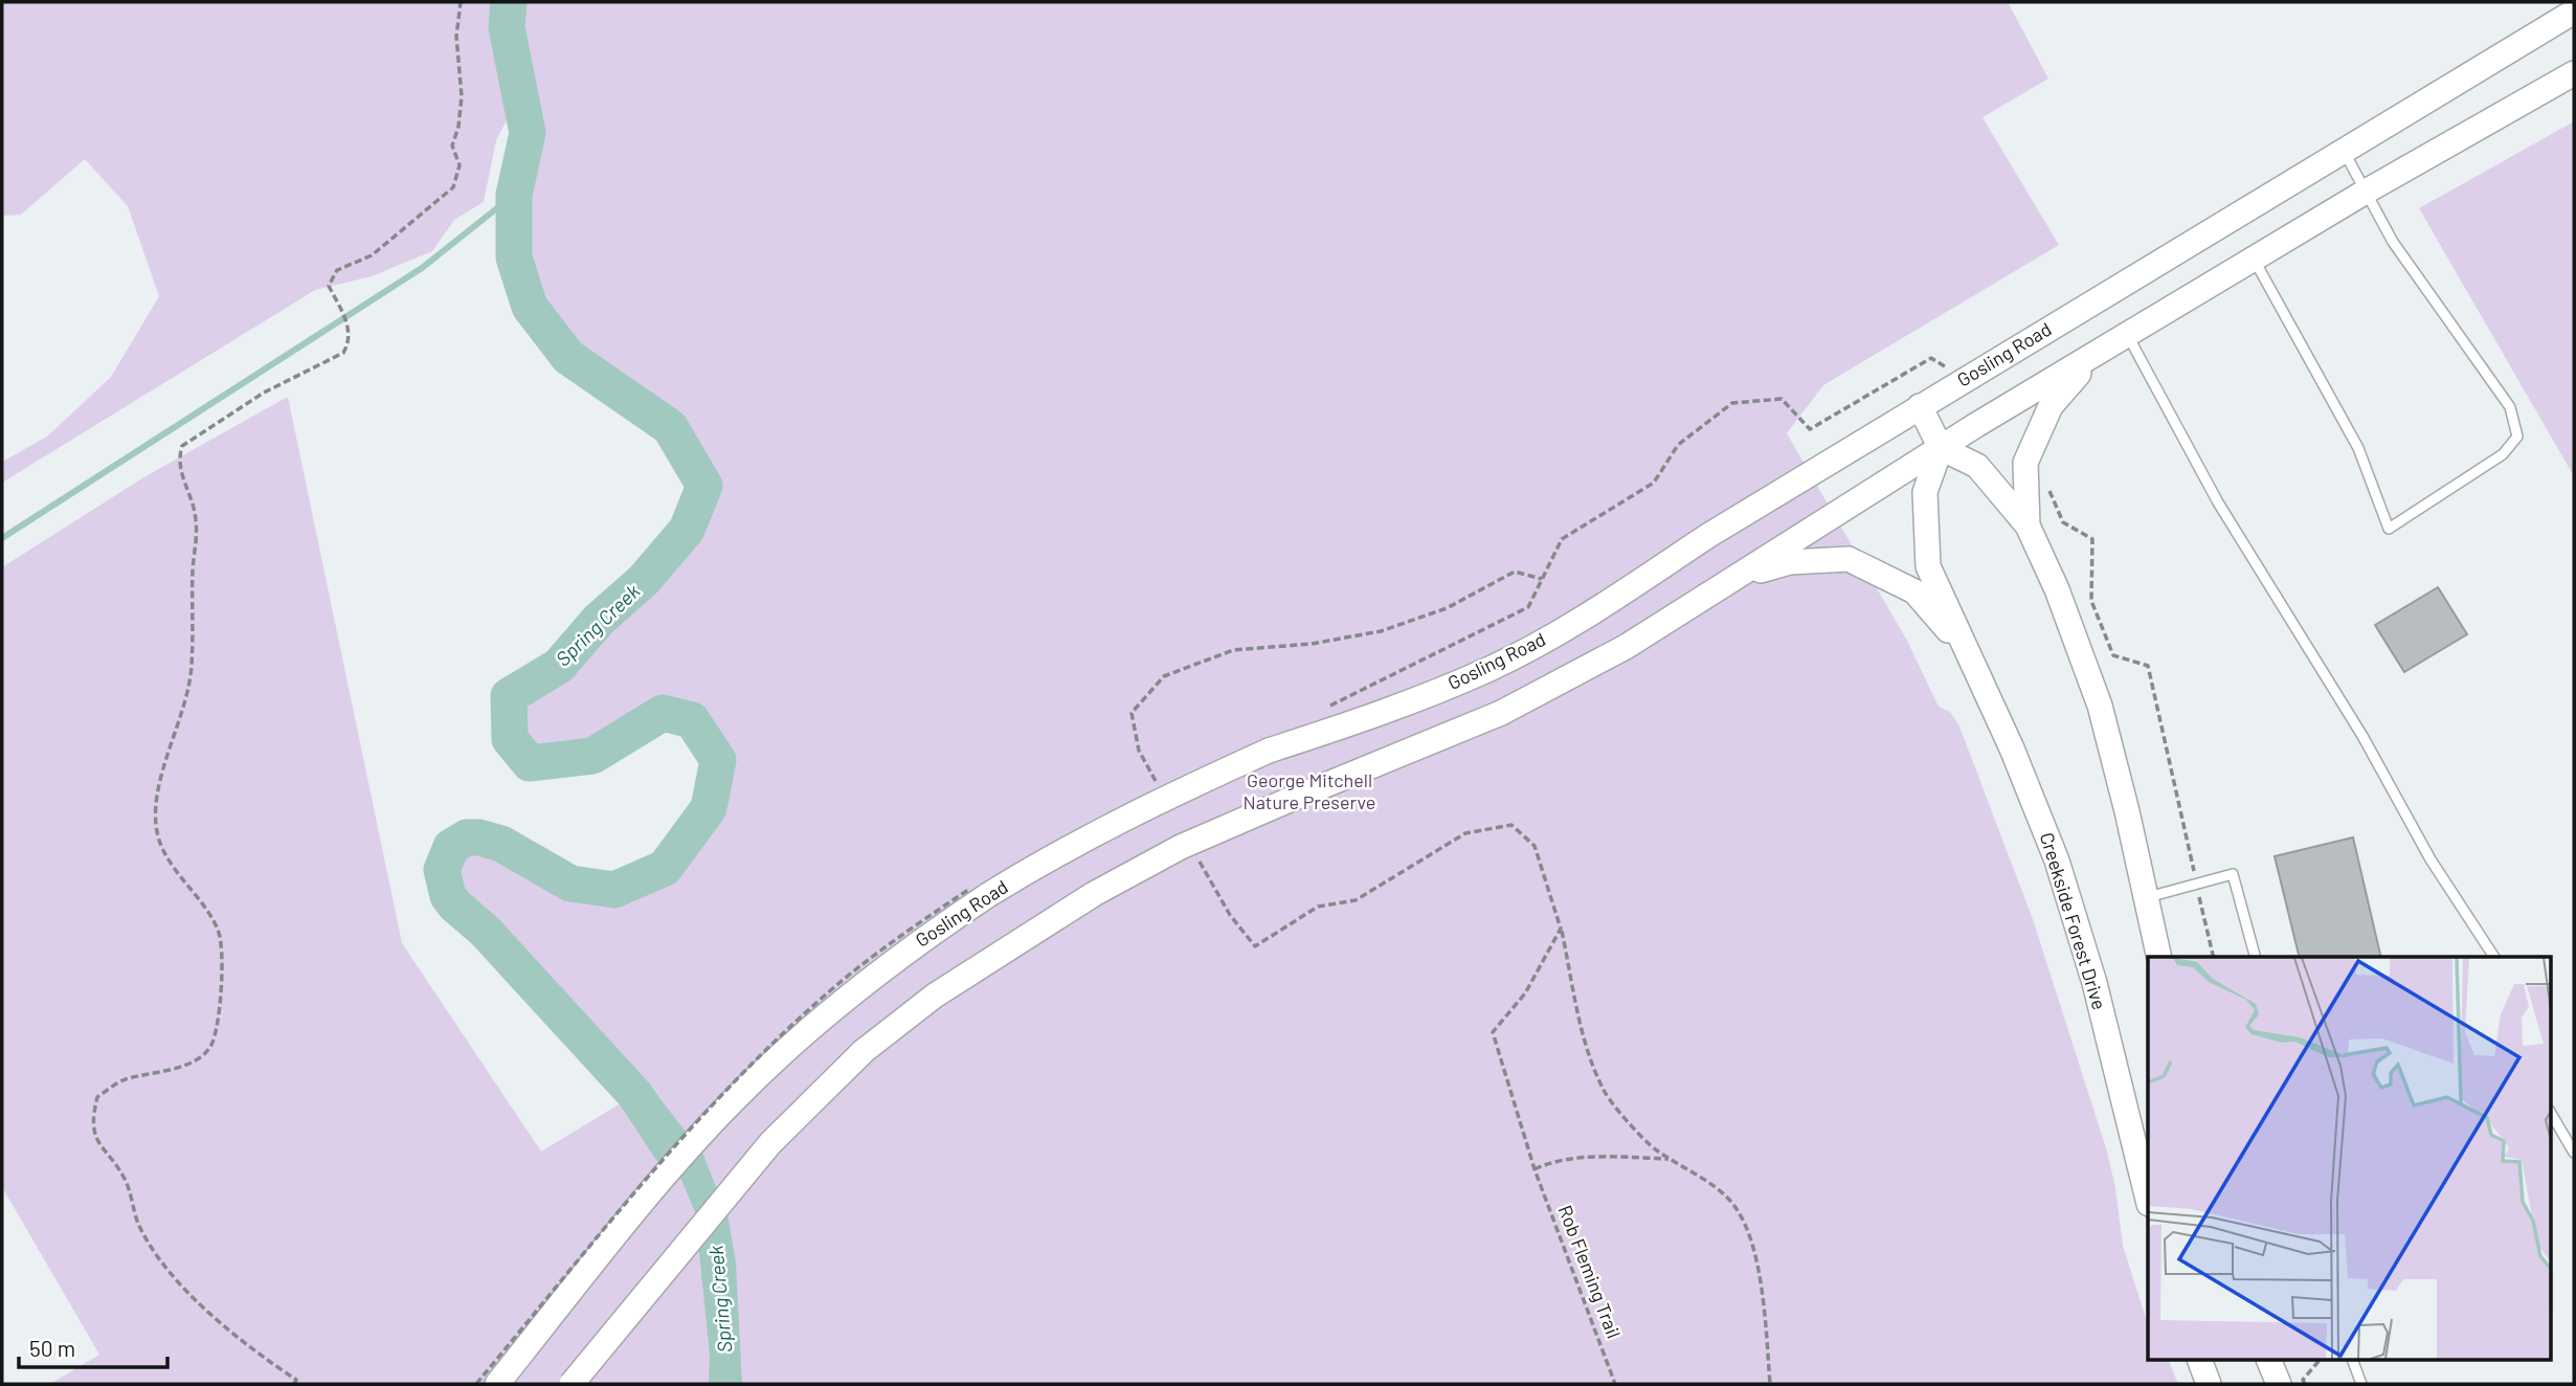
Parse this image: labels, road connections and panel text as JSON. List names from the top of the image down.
{
  "streets": {
    "main road": ["Gosling Road", "Creekside Forest Drive"],
    "path": ["Rob Fleming Trail"]
  },
  "water": ["Spring Creek"],
  "parks": ["George Mitchell Nature Preserve"],
  "scale_bar": "50 m"
}
